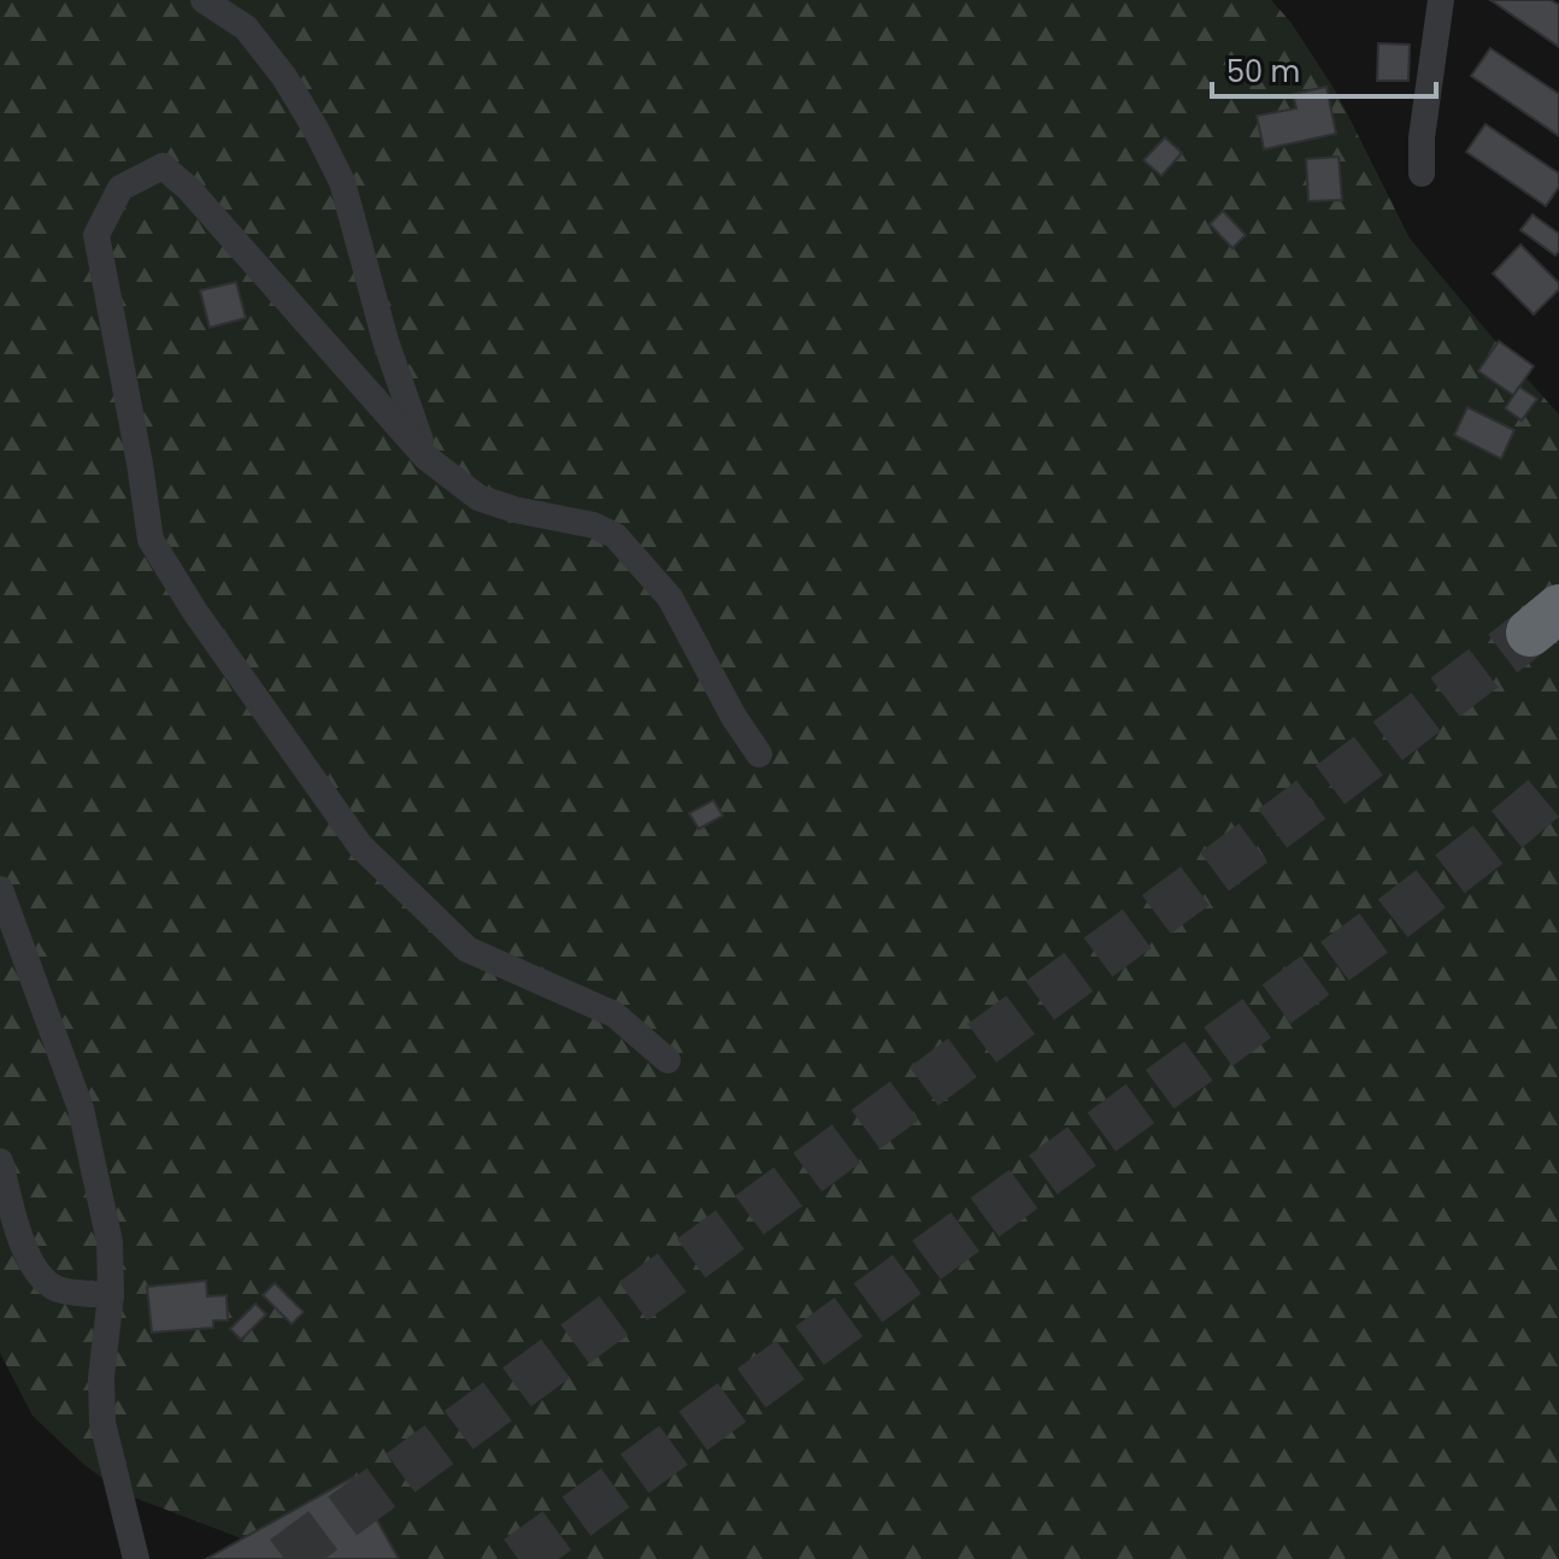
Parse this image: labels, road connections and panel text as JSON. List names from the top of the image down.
{
  "scale_bar": "50 m"
}
